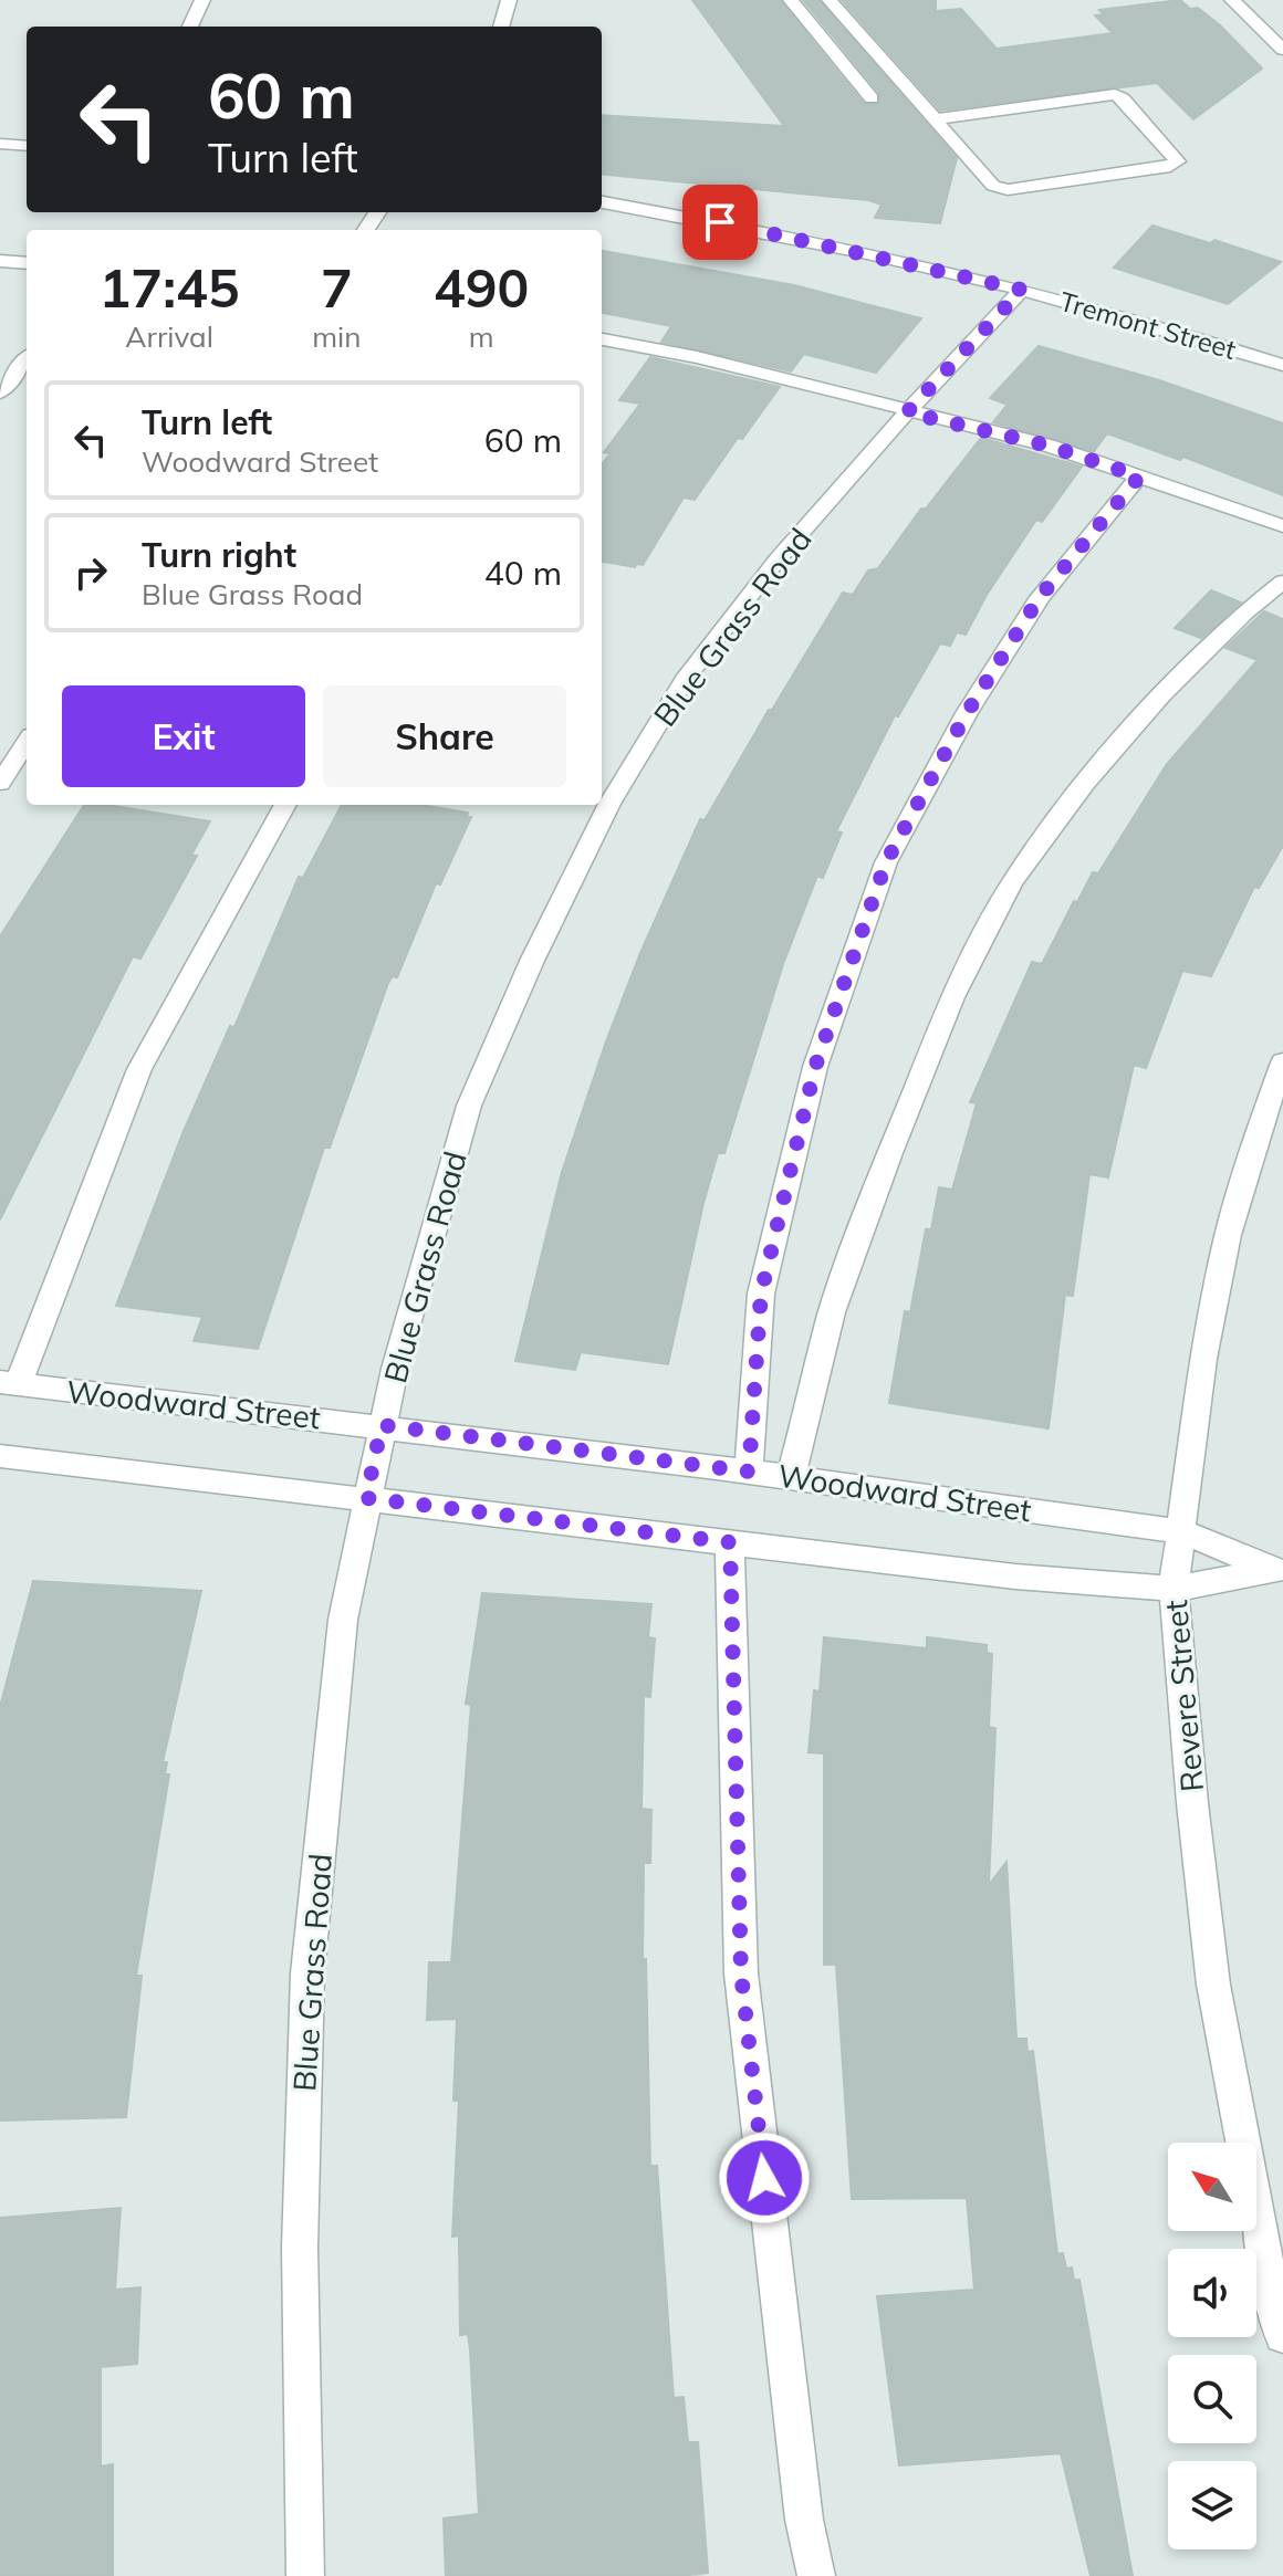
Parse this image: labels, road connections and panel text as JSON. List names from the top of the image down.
{
  "streets": {
    "street": [
      "Tremont Street",
      "Blue Grass Road",
      "Woodward Street",
      "Revere Street"
    ]
  },
  "crossings": [
    ["Tremont Street", "Blue Grass Road"],
    ["Blue Grass Road", "Woodward Street"],
    ["Woodward Street", "Revere Street"]
  ],
  "north": "top left",
  "page": {
    "turn": ["60 m", "Turn left"],
    "eta": [
      "17:45",
      "Arrival",
      "7",
      "min",
      "490",
      "m"
    ],
    "list": [
      {
        "name": "Turn left",
        "note": "Woodward Street",
        "value": "60 m"
      },
      {
        "name": "Turn right",
        "note": "Blue Grass Road",
        "value": "40 m"
      }
    ],
    "buttons": ["Exit", "Share"]
  }
}
